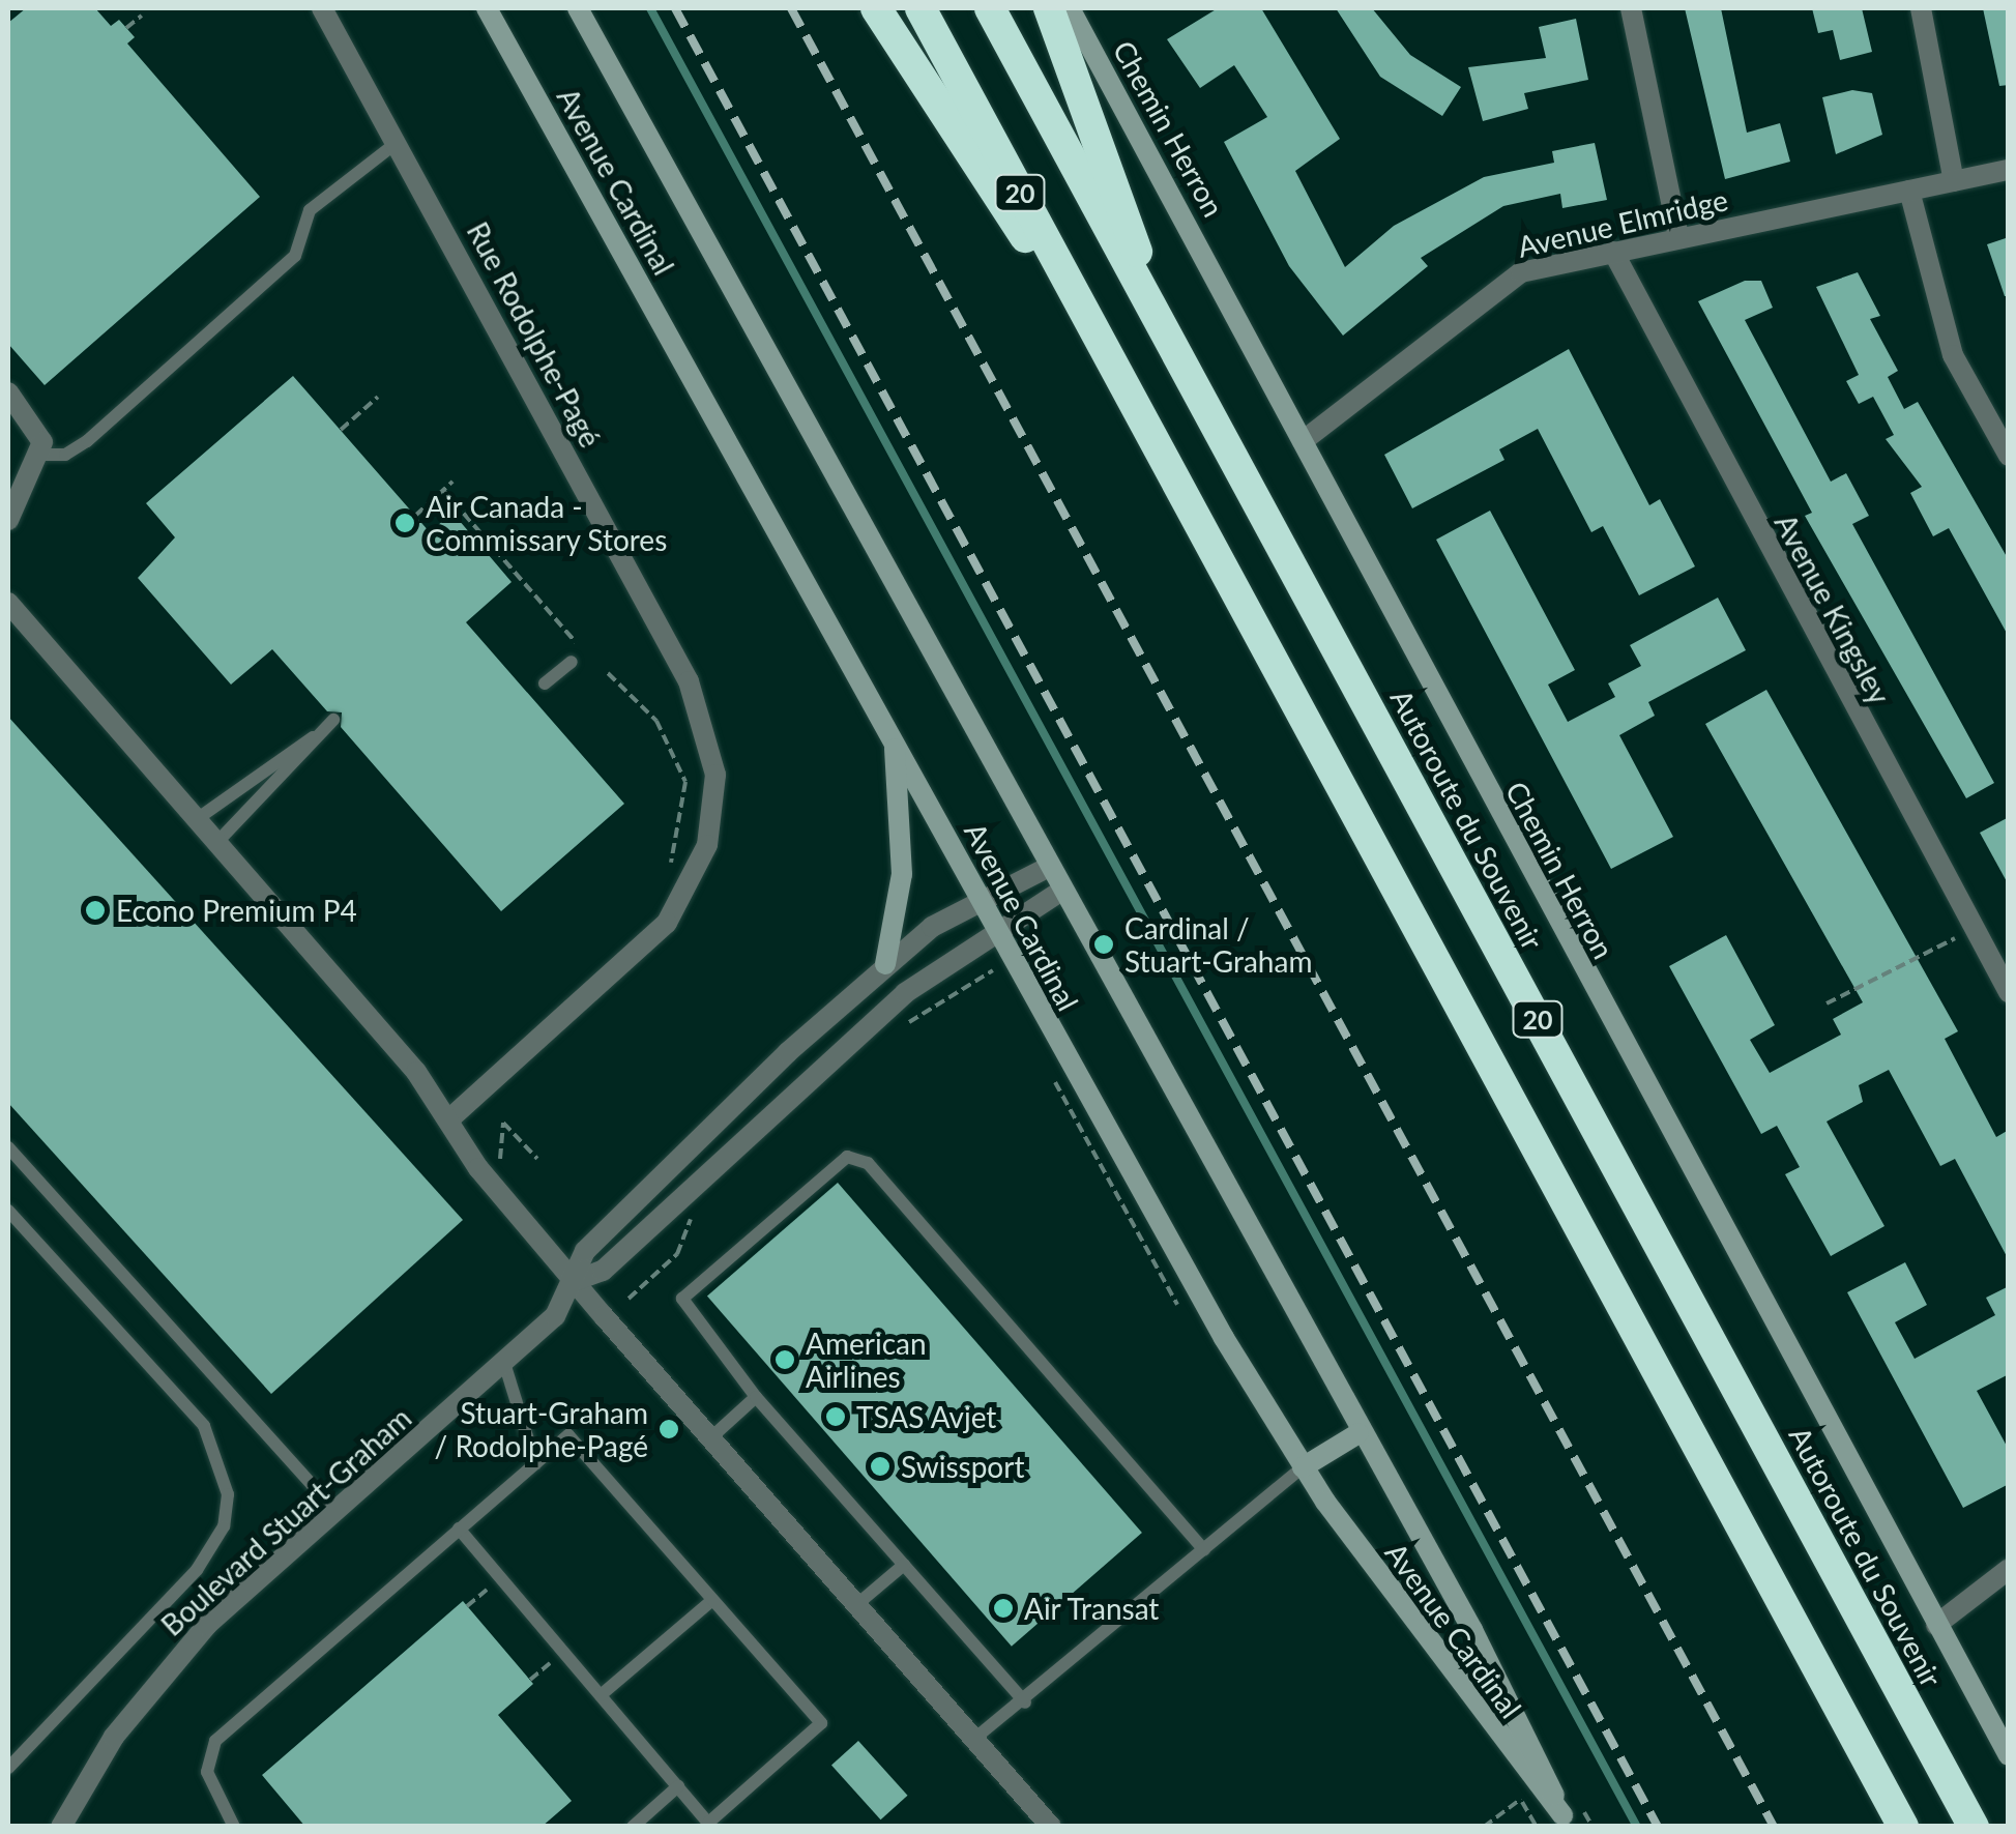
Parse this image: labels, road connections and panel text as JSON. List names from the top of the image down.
{
  "streets": {
    "highway": ["20", "Autoroute du Souvenir"],
    "main road": ["Chemin Herron", "Avenue Cardinal"],
    "street": [
      "Avenue Elmridge",
      "Rue Rodolphe-Pagé",
      "Avenue Kingsley",
      "Boulevard Stuart-Graham"
    ]
  },
  "crossings": [
    ["Chemin Herron", "Avenue Elmridge"],
    ["Avenue Cardinal", "Boulevard Stuart-Graham"],
    ["Avenue Elmridge", "Avenue Kingsley"]
  ],
  "places": [
    "Air Canada - Commissary Stores",
    "Econo Premium P4",
    "Cardinal / Stuart-Graham",
    "American Airlines",
    "TSAS Avjet",
    "Stuart-Graham / Rodolphe-Pagé",
    "Swissport",
    "Air Transat"
  ]
}
